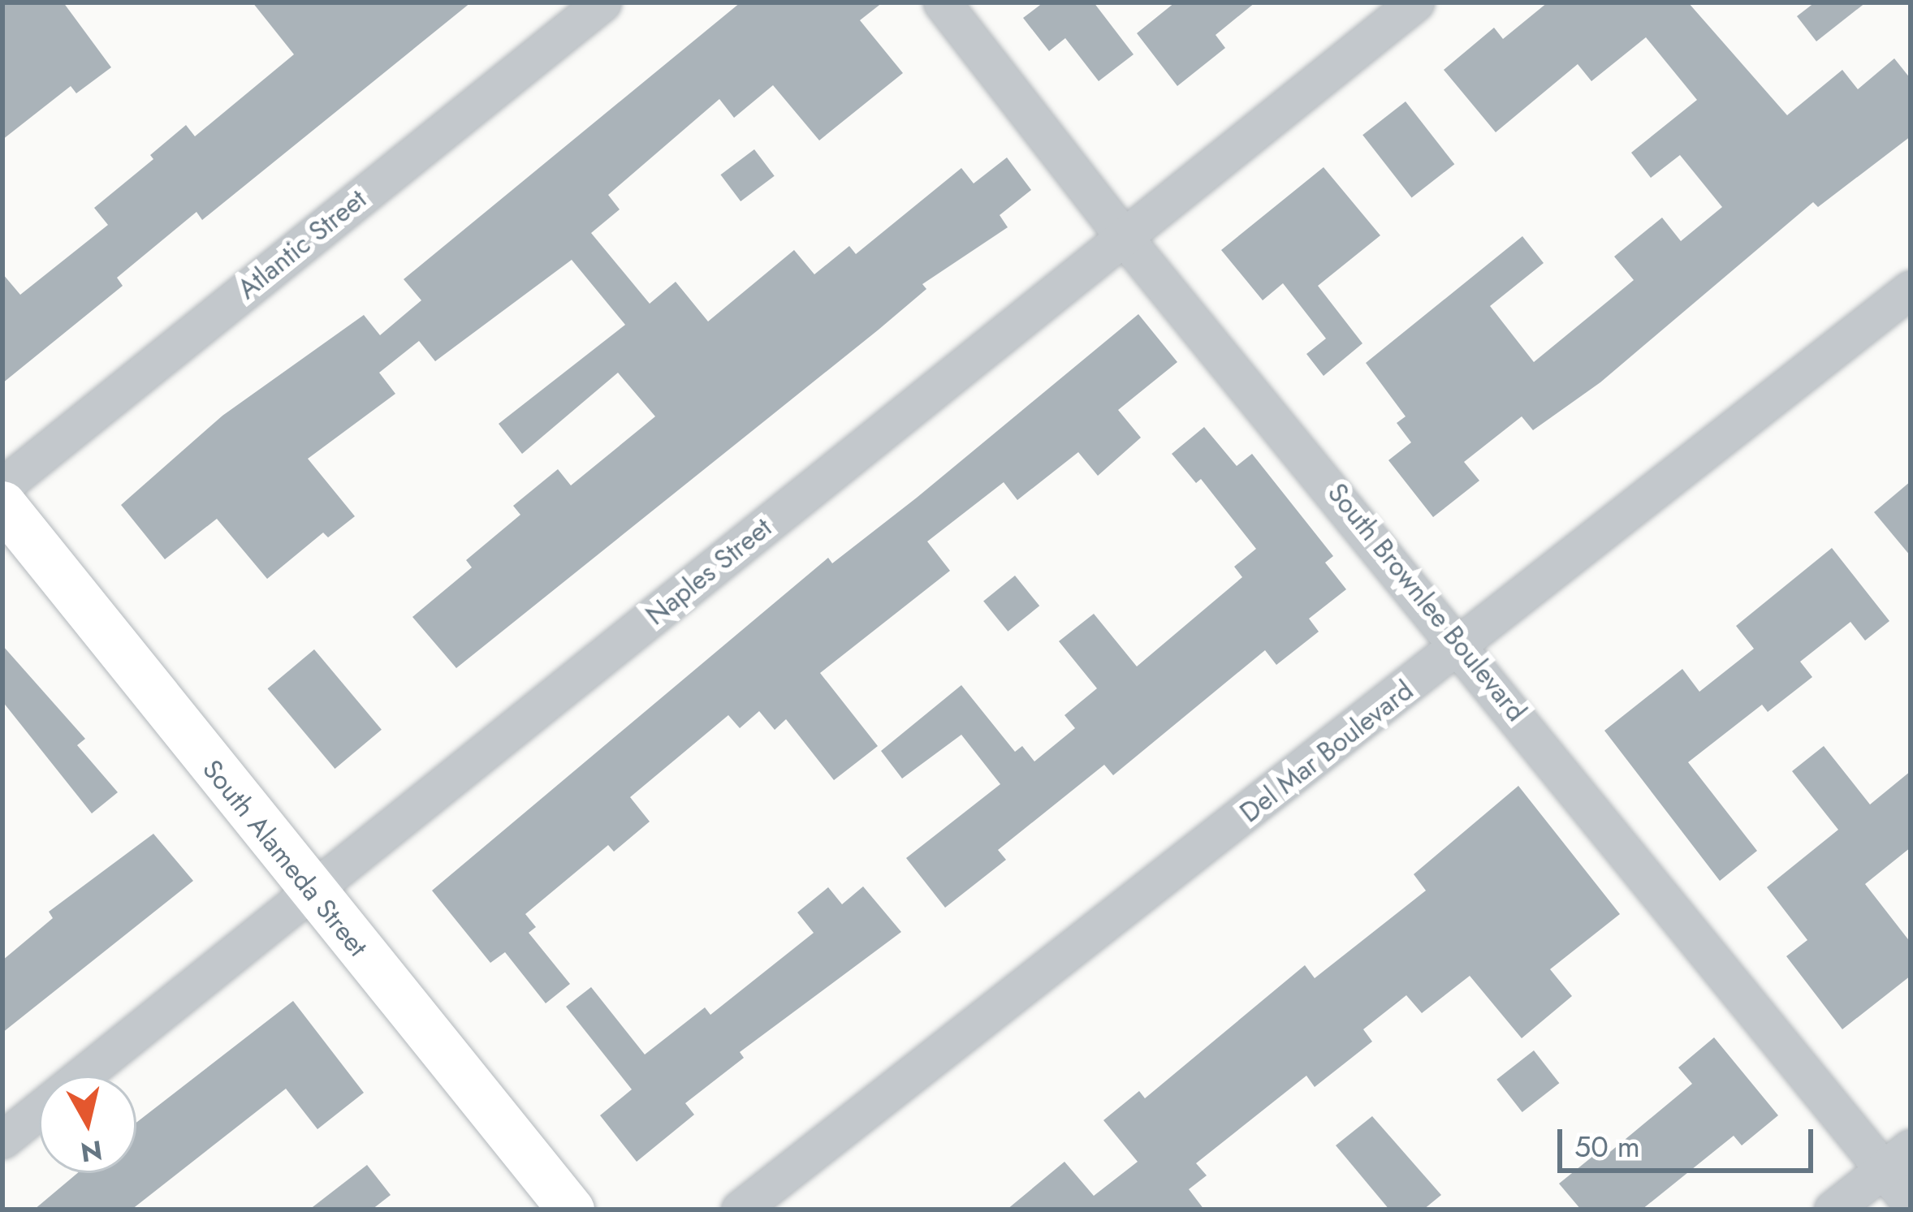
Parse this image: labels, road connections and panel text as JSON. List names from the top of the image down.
{
  "streets": {
    "main road": ["South Alameda Street"],
    "street": [
      "Atlantic Street",
      "Naples Street",
      "South Brownlee Boulevard",
      "Del Mar Boulevard"
    ]
  },
  "crossings": [
    ["Naples Street", "South Brownlee Boulevard"],
    ["Naples Street", "South Alameda Street"],
    ["South Brownlee Boulevard", "Del Mar Boulevard"]
  ],
  "scale_bar": "50 m",
  "north": "bottom"
}
